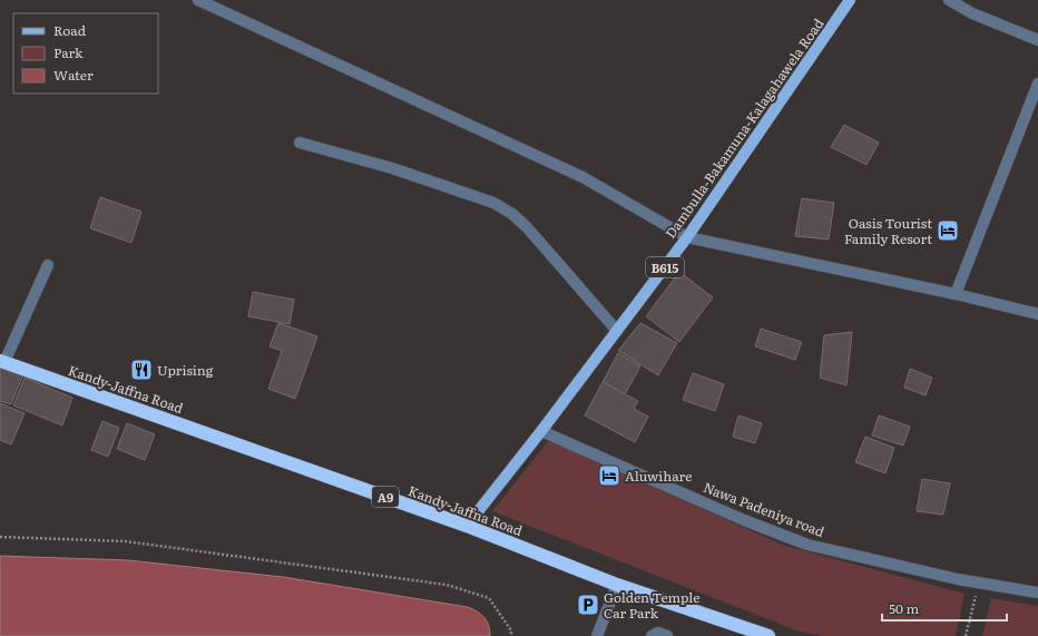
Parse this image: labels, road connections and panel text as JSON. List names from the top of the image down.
{
  "streets": {
    "highway": ["Kandy-Jaffna Road", "A9"],
    "main road": ["Dambulla-Bakamuna-Kalagahawela Road", "B615"],
    "street": ["Nawa Padeniya road"]
  },
  "crossings": [
    ["Dambulla-Bakamuna-Kalagahawela Road", "Kandy-Jaffna Road"],
    ["Dambulla-Bakamuna-Kalagahawela Road", "Nawa Padeniya road"]
  ],
  "places": {
    "hotel": ["Oasis Tourist Family Resort", "Aluwihare"],
    "restaurant": ["Uprising"],
    "parking": ["Golden Temple Car Park"]
  },
  "legend": ["Road", "Park", "Water"],
  "scale_bar": "50 m"
}
